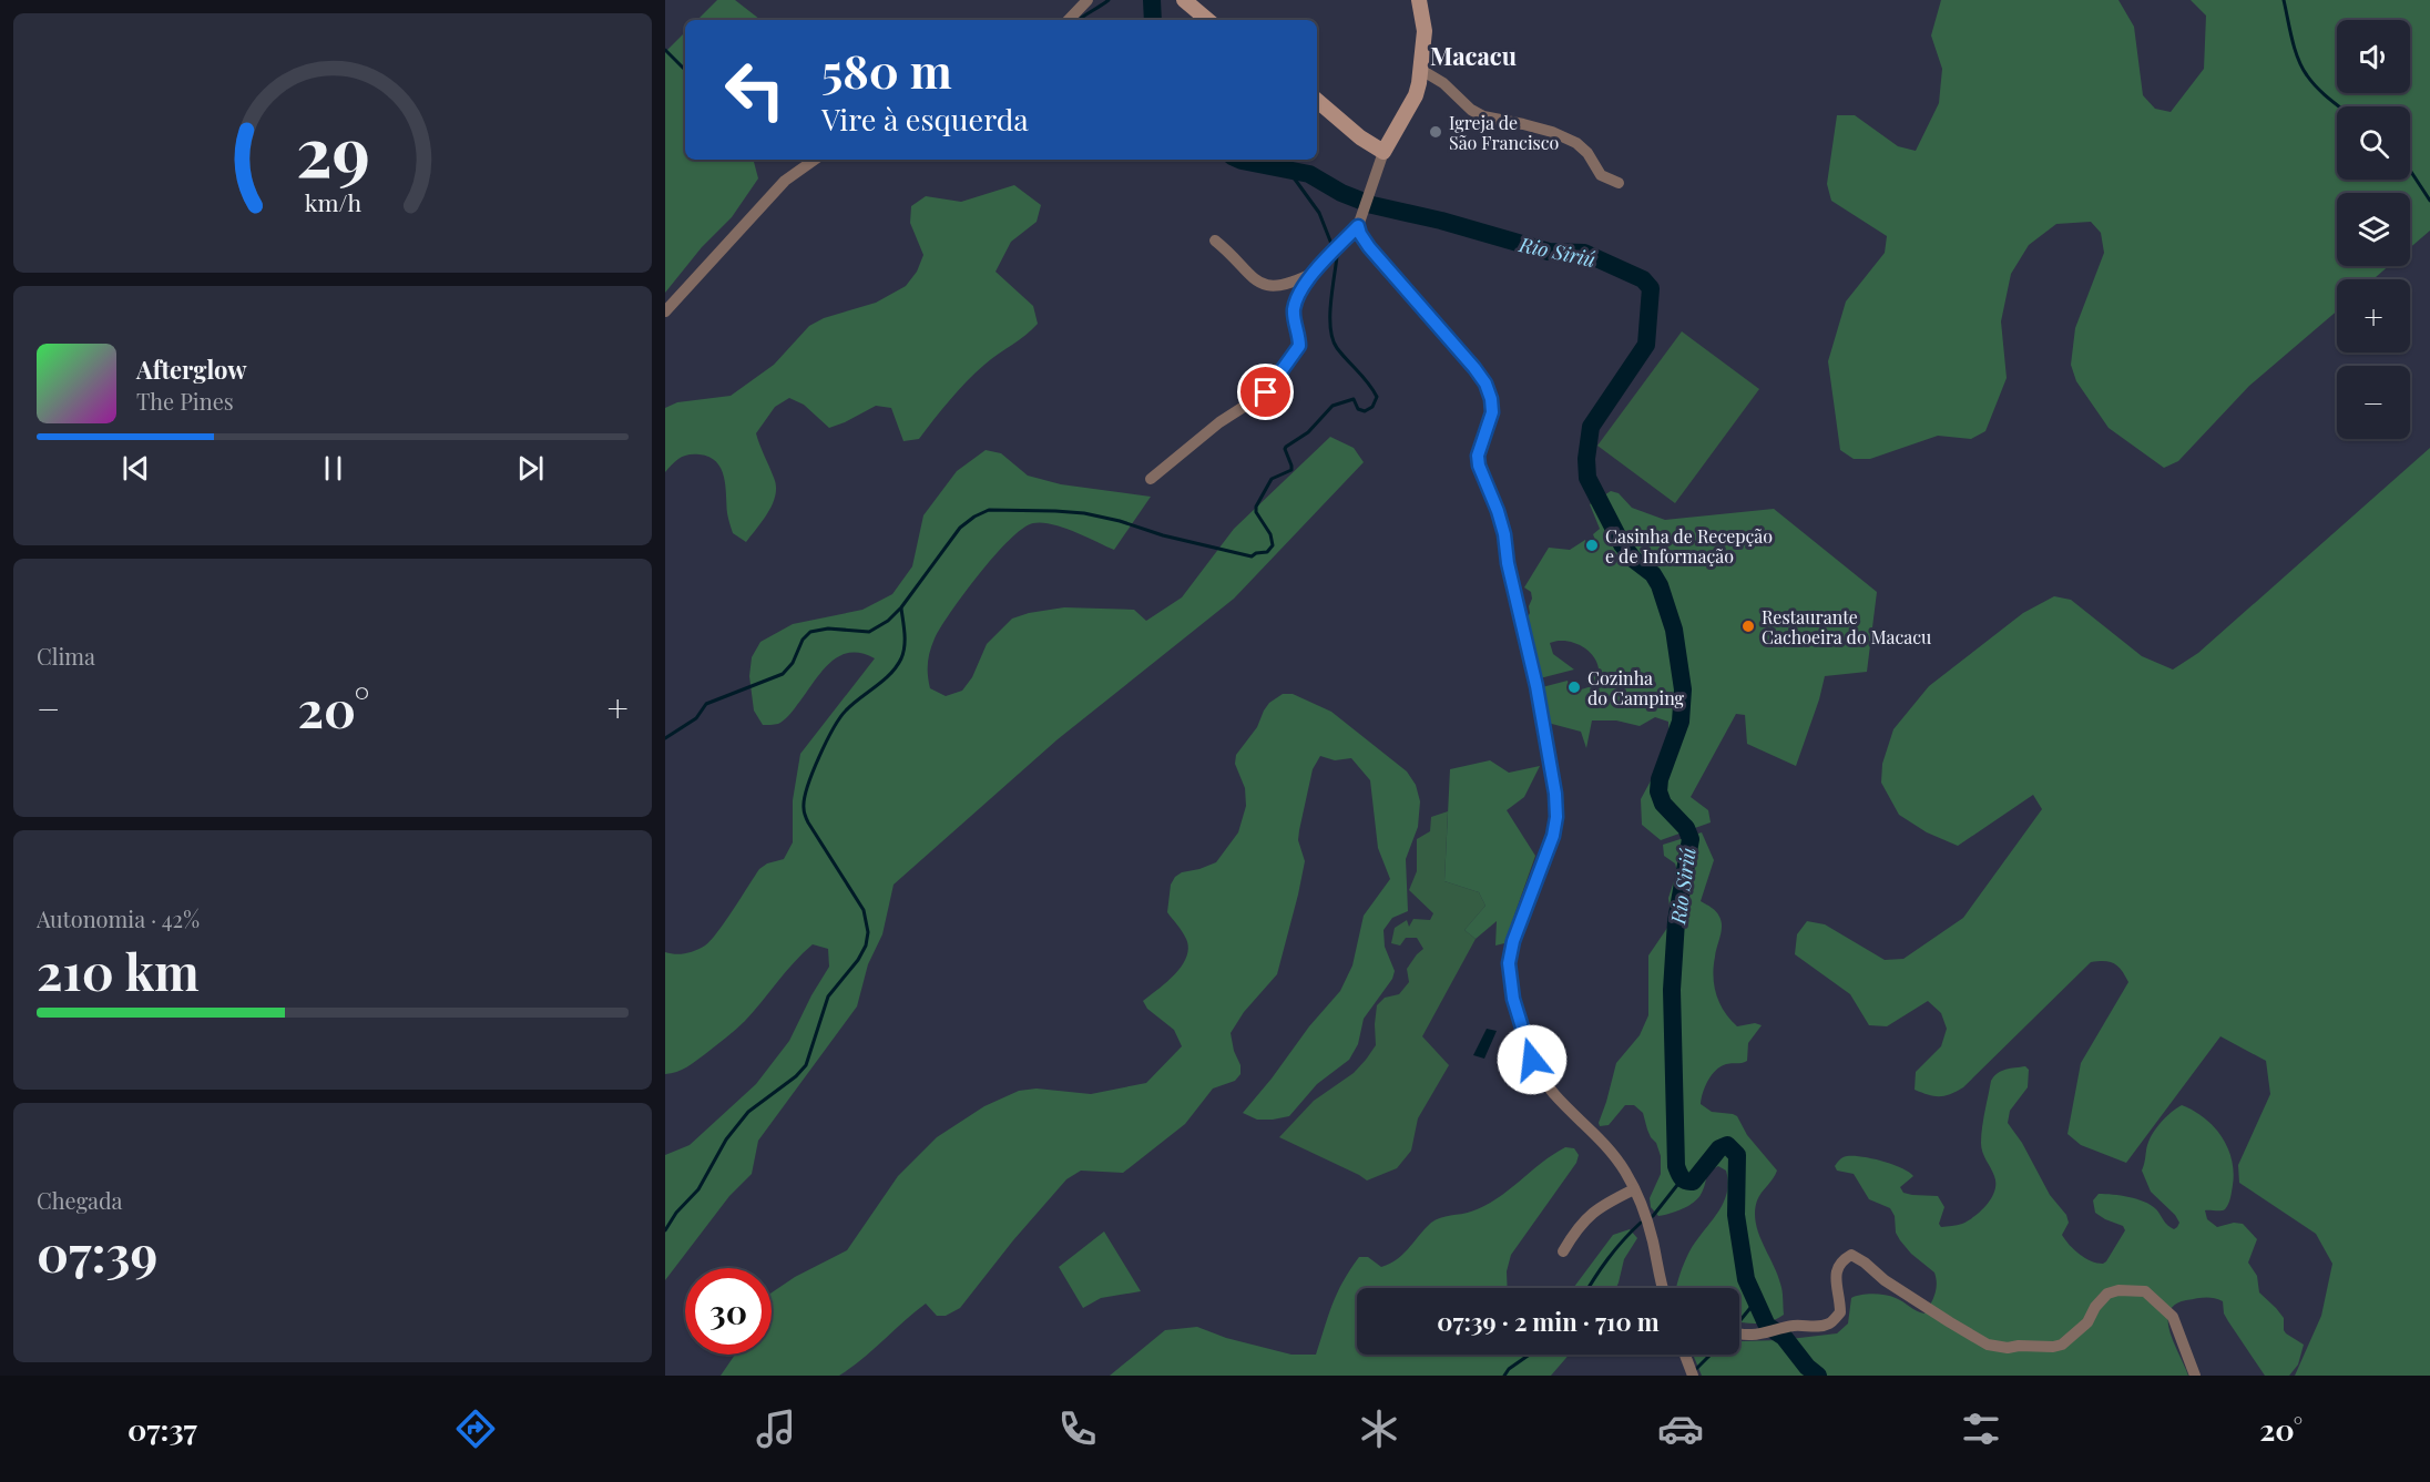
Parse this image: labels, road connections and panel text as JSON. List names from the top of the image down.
{
  "districts": ["Macacu"],
  "water": ["Rio Siriú"],
  "places": [
    "Igreja de São Francisco",
    "Casinha de Recepção e de Informação",
    "Restaurante Cachoeira do Macacu",
    "Cozinha do Camping"
  ],
  "page": {
    "map_buttons": ["+", "−"],
    "turn": ["580 m", "Vire à esquerda"],
    "song": ["Afterglow", "The Pines"],
    "tile": [
      "Clima",
      ["Autonomia · 42%", "210 km"],
      ["Chegada", "07:39"]
    ],
    "heat": ["−", "20°", "+"],
    "limit": "30",
    "trip": "07:39 · 2 min · 710 m",
    "tabs": ["07:37", "20°"],
    "gauge": ["29", "km/h"]
  }
}
